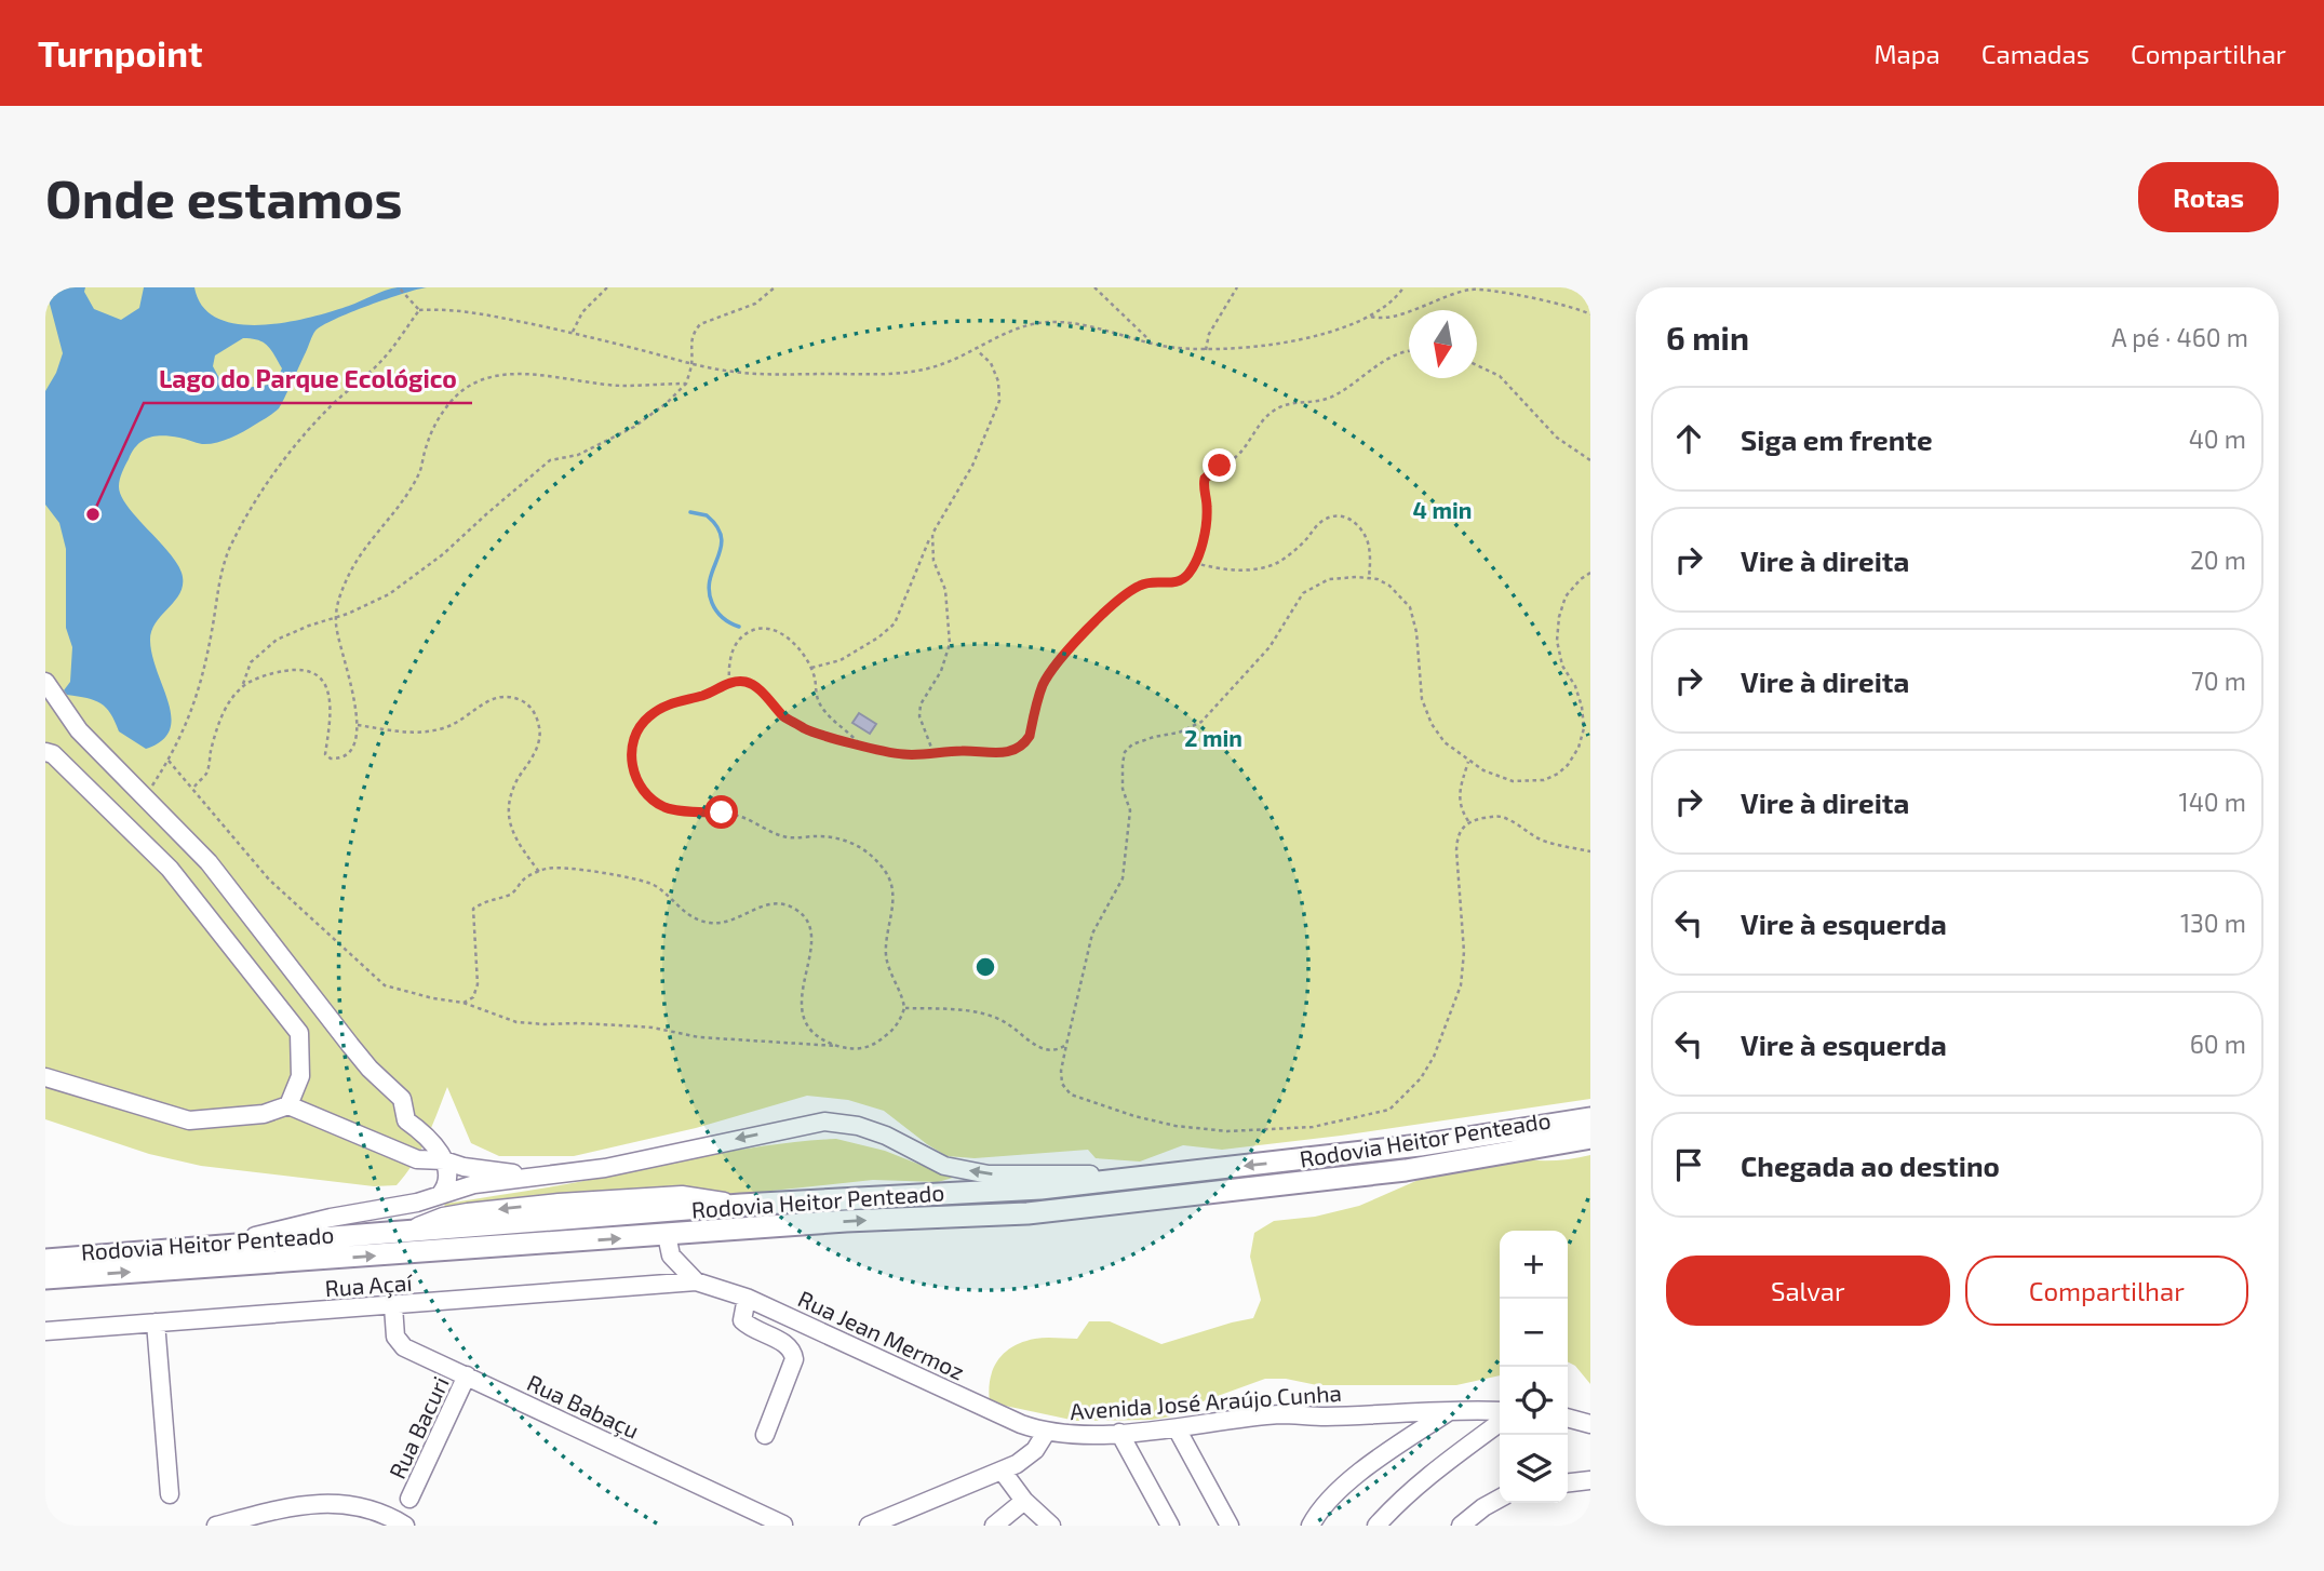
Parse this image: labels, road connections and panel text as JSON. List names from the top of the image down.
{
  "streets": {
    "main road": ["Rodovia Heitor Penteado"],
    "street": [
      "Rua Açaí",
      "Rua Jean Mermoz",
      "Avenida José Araújo Cunha",
      "Rua Babaçu",
      "Rua Bacuri"
    ]
  },
  "crossings": [
    ["Rua Açaí", "Rua Jean Mermoz"],
    ["Rua Açaí", "Rua Babaçu"],
    ["Rua Jean Mermoz", "Avenida José Araújo Cunha"],
    ["Rua Babaçu", "Rua Bacuri"]
  ],
  "places": ["Lago do Parque Ecológico"],
  "north": "bottom",
  "page": {
    "header": "Turnpoint",
    "nav": ["Mapa", "Camadas", "Compartilhar"],
    "buttons": [
      "Rotas",
      ["Salvar", "Compartilhar"]
    ],
    "title": "Onde estamos",
    "heading": ["6 min", "A pé · 460 m"],
    "list": [
      ["Siga em frente", "40 m"],
      ["Vire à direita", "20 m"],
      ["Vire à direita", "70 m"],
      ["Vire à direita", "140 m"],
      ["Vire à esquerda", "130 m"],
      ["Vire à esquerda", "60 m"],
      "Chegada ao destino"
    ],
    "map_buttons": ["+", "−"]
  },
  "rings": ["4 min", "2 min"]
}
